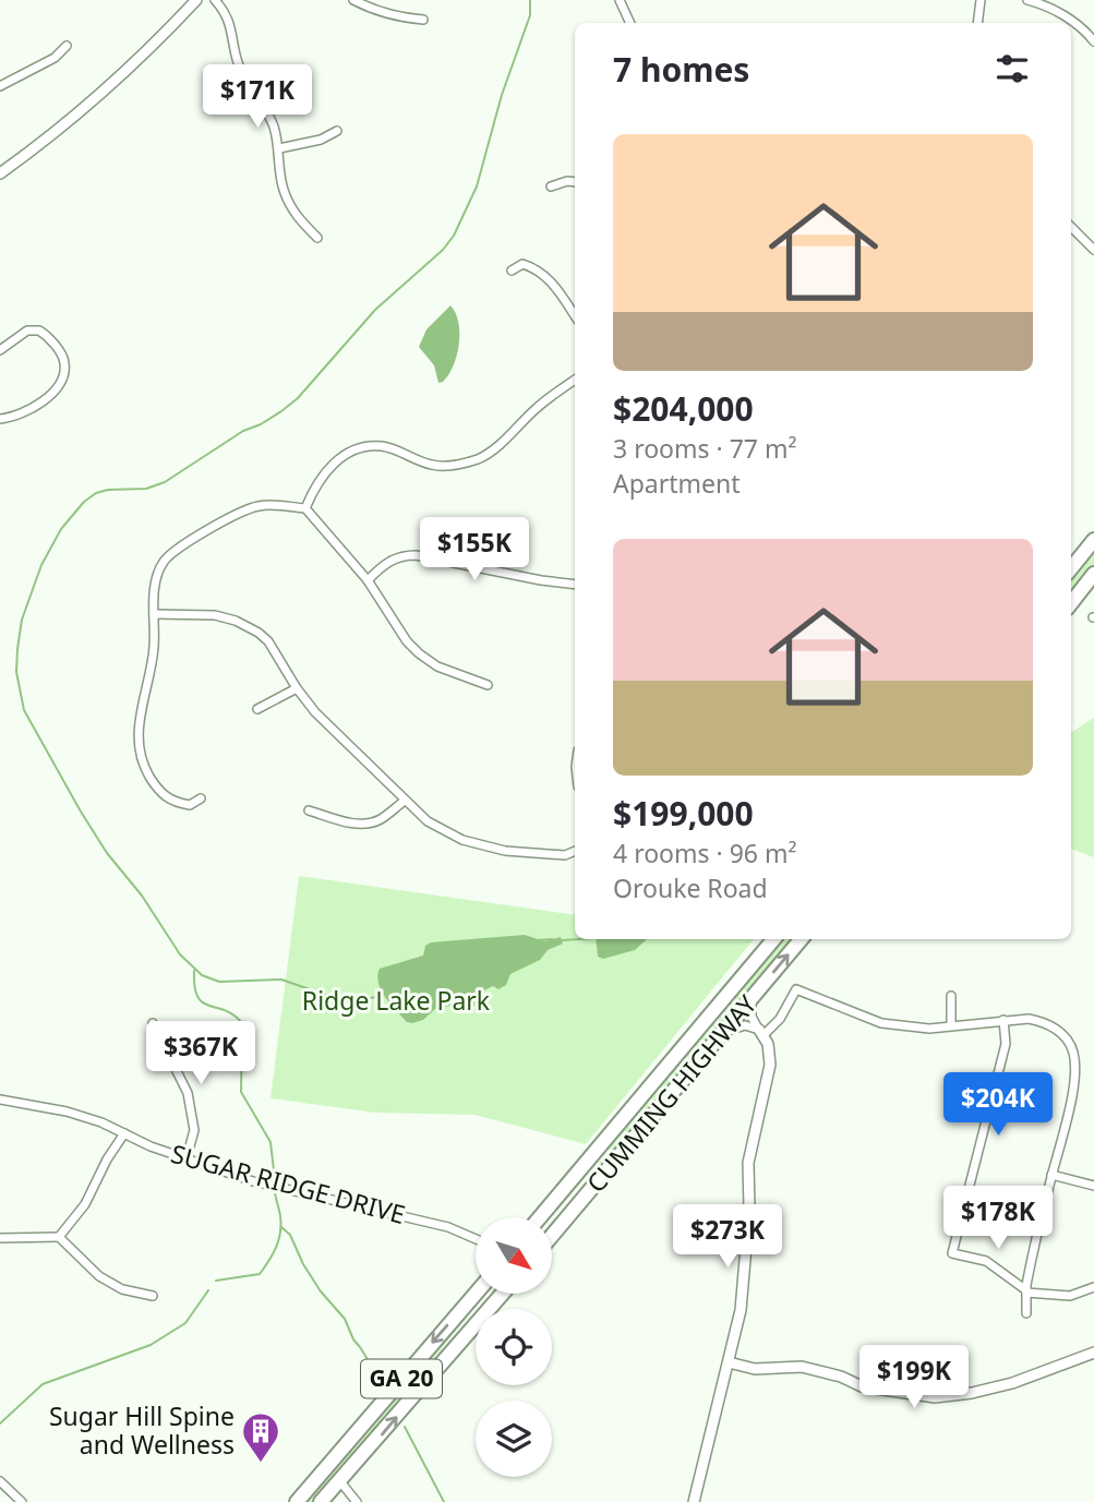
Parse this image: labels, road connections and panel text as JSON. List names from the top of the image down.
{
  "streets": {
    "highway": ["CUMMING HIGHWAY", "GA 20"],
    "street": ["SUGAR RIDGE DRIVE"]
  },
  "parks": ["Ridge Lake Park"],
  "places": {
    "building": ["Sugar Hill Spine and Wellness"]
  },
  "north": "bottom right",
  "page": {
    "heading": "7 homes",
    "price": [
      "$171K",
      "$155K",
      "$367K",
      "$204K",
      "$178K",
      "$273K",
      "$199K"
    ],
    "list": [
      {
        "name": "$204,000",
        "note": "3 rooms · 77 m² · Apartment"
      },
      {
        "name": "$199,000",
        "note": "4 rooms · 96 m² · Orouke Road"
      }
    ]
  }
}
